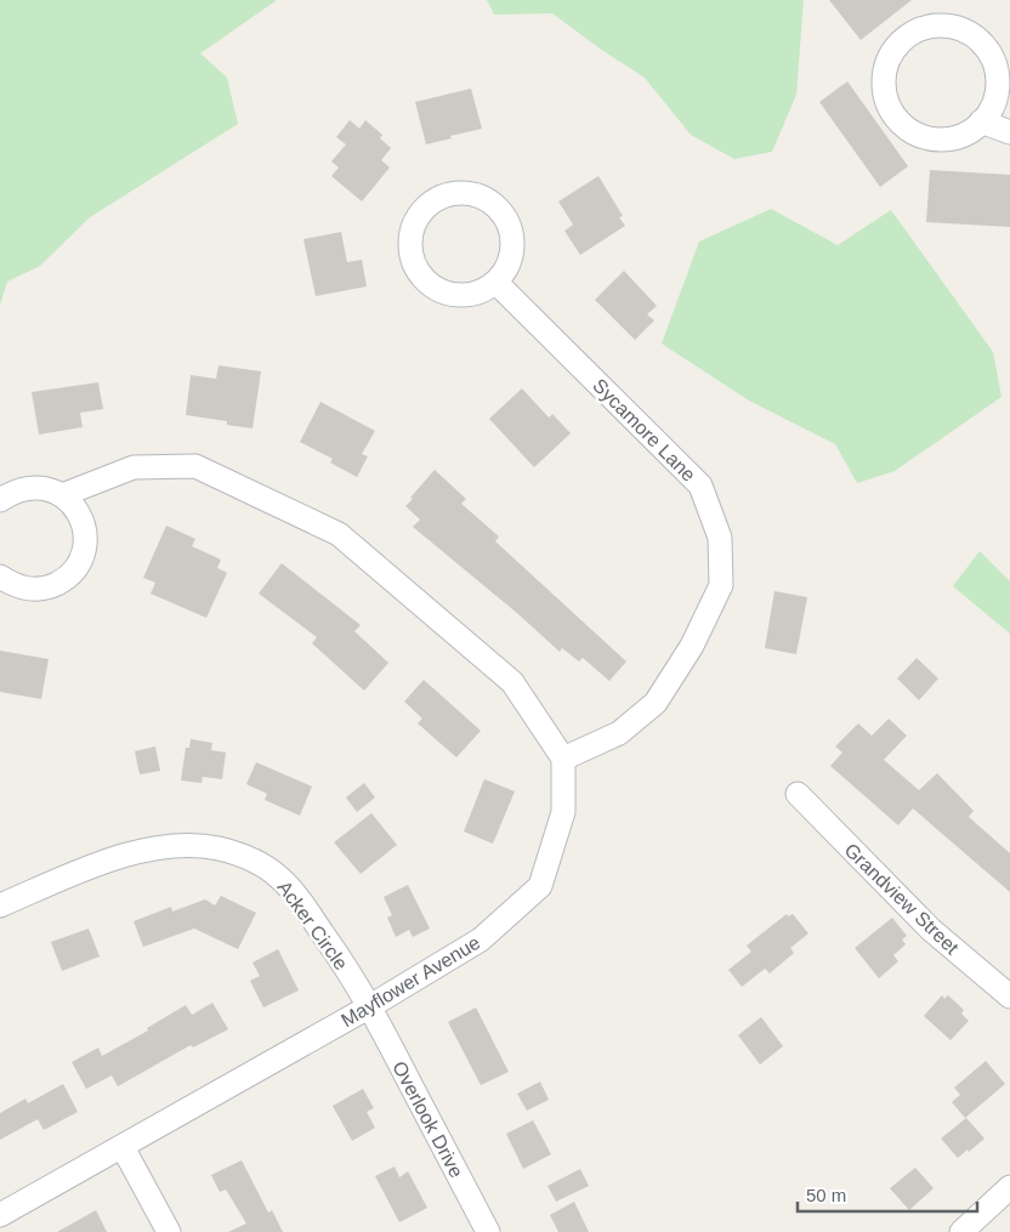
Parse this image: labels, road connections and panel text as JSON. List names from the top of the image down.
{
  "streets": {
    "street": [
      "Sycamore Lane",
      "Grandview Street",
      "Acker Circle",
      "Mayflower Avenue",
      "Overlook Drive"
    ]
  },
  "crossings": [
    ["Sycamore Lane", "Mayflower Avenue"],
    ["Acker Circle", "Mayflower Avenue"],
    ["Acker Circle", "Overlook Drive"],
    ["Mayflower Avenue", "Overlook Drive"]
  ],
  "scale_bar": "50 m"
}
